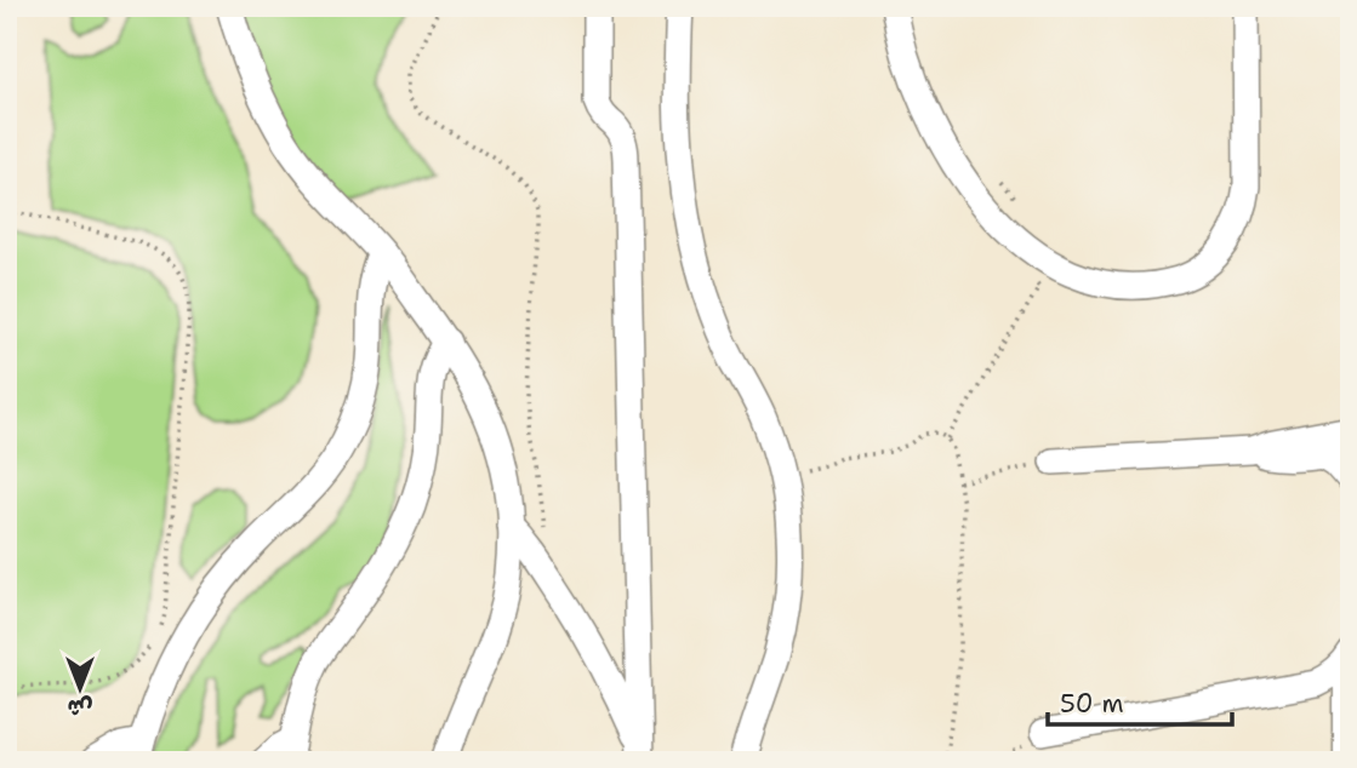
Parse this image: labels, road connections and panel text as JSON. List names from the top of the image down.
{
  "scale_bar": "50 m",
  "north": "bottom"
}
